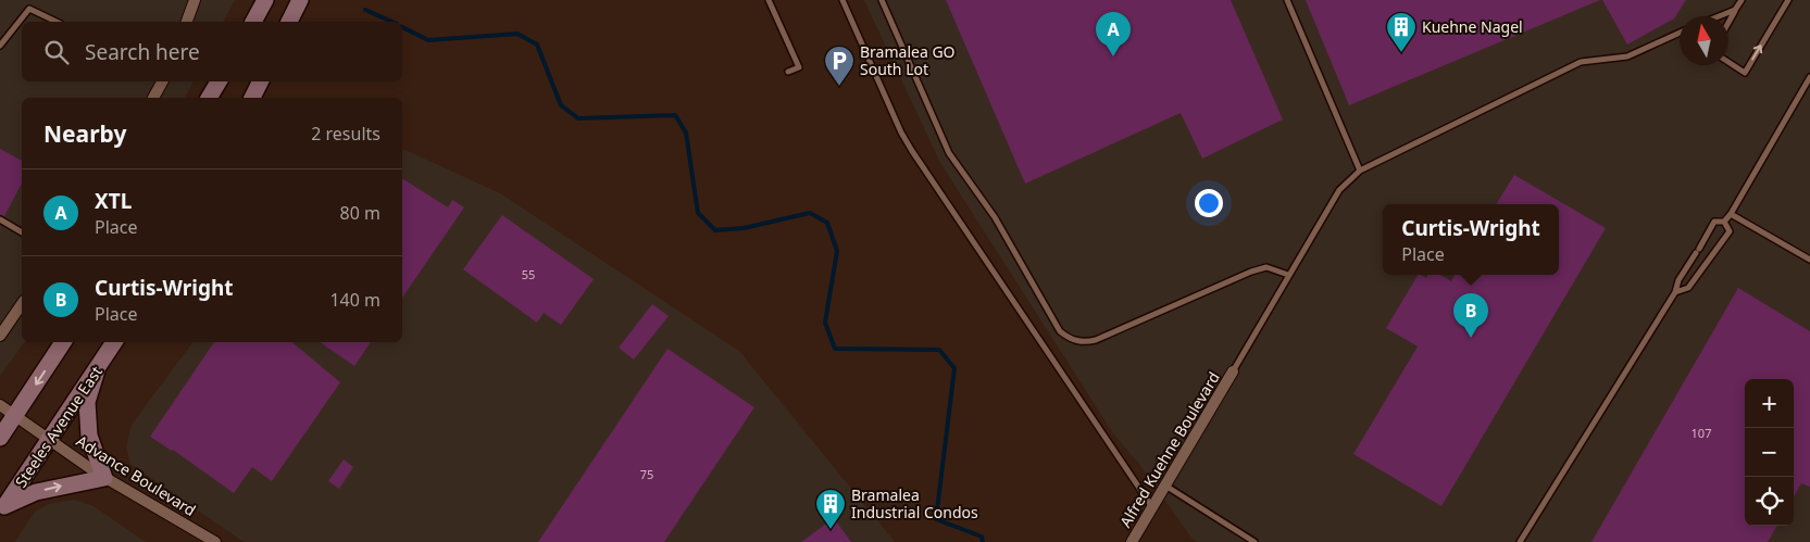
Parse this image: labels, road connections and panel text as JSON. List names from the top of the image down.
{
  "streets": {
    "main road": ["Steeles Avenue East"],
    "street": ["Alfred Kuehne Boulevard", "Advance Boulevard"]
  },
  "crossings": [
    ["Steeles Avenue East", "Advance Boulevard"]
  ],
  "places": {
    "building": ["Kuehne Nagel", "Bramalea Industrial Condos"],
    "parking": ["Bramalea GO South Lot"]
  },
  "house_numbers": ["55", "107", "75"],
  "north": "top",
  "page": {
    "pins": ["A", "B"],
    "search": "Search here",
    "heading": ["Nearby", "2 results"],
    "list": [
      {
        "mark": "A",
        "name": "XTL",
        "note": "Place",
        "value": "80 m"
      },
      {
        "mark": "B",
        "name": "Curtis-Wright",
        "note": "Place",
        "value": "140 m"
      }
    ],
    "popup": ["Curtis-Wright", "Place"],
    "map_buttons": ["+", "−"]
  }
}
